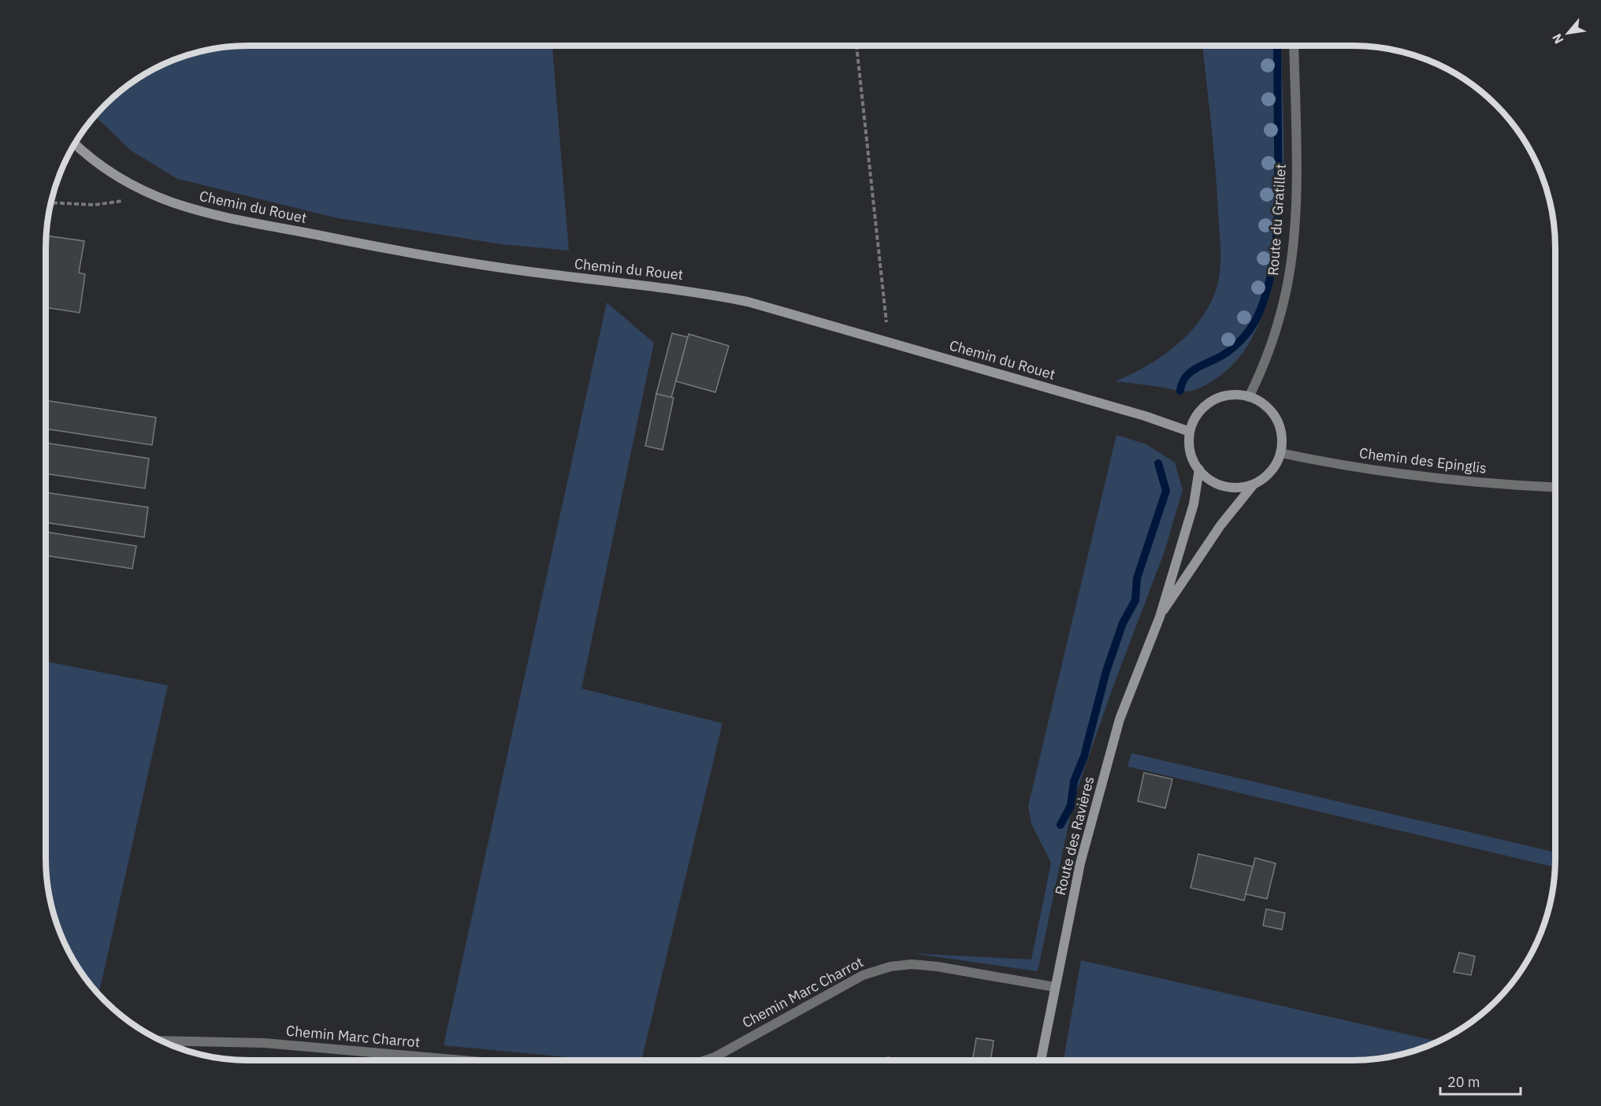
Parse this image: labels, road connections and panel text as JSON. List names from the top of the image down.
{
  "streets": {
    "street": [
      "Chemin du Rouet",
      "Route du Gratillet",
      "Chemin des Epinglis",
      "Route des Ravières",
      "Chemin Marc Charrot"
    ]
  },
  "crossings": [
    ["Chemin du Rouet", "Route du Gratillet"],
    ["Chemin du Rouet", "Chemin des Epinglis"],
    ["Chemin du Rouet", "Route des Ravières"],
    ["Route du Gratillet", "Chemin des Epinglis"],
    ["Route du Gratillet", "Route des Ravières"],
    ["Chemin des Epinglis", "Route des Ravières"],
    ["Route des Ravières", "Chemin Marc Charrot"]
  ],
  "scale_bar": "20 m",
  "north": "bottom left"
}
